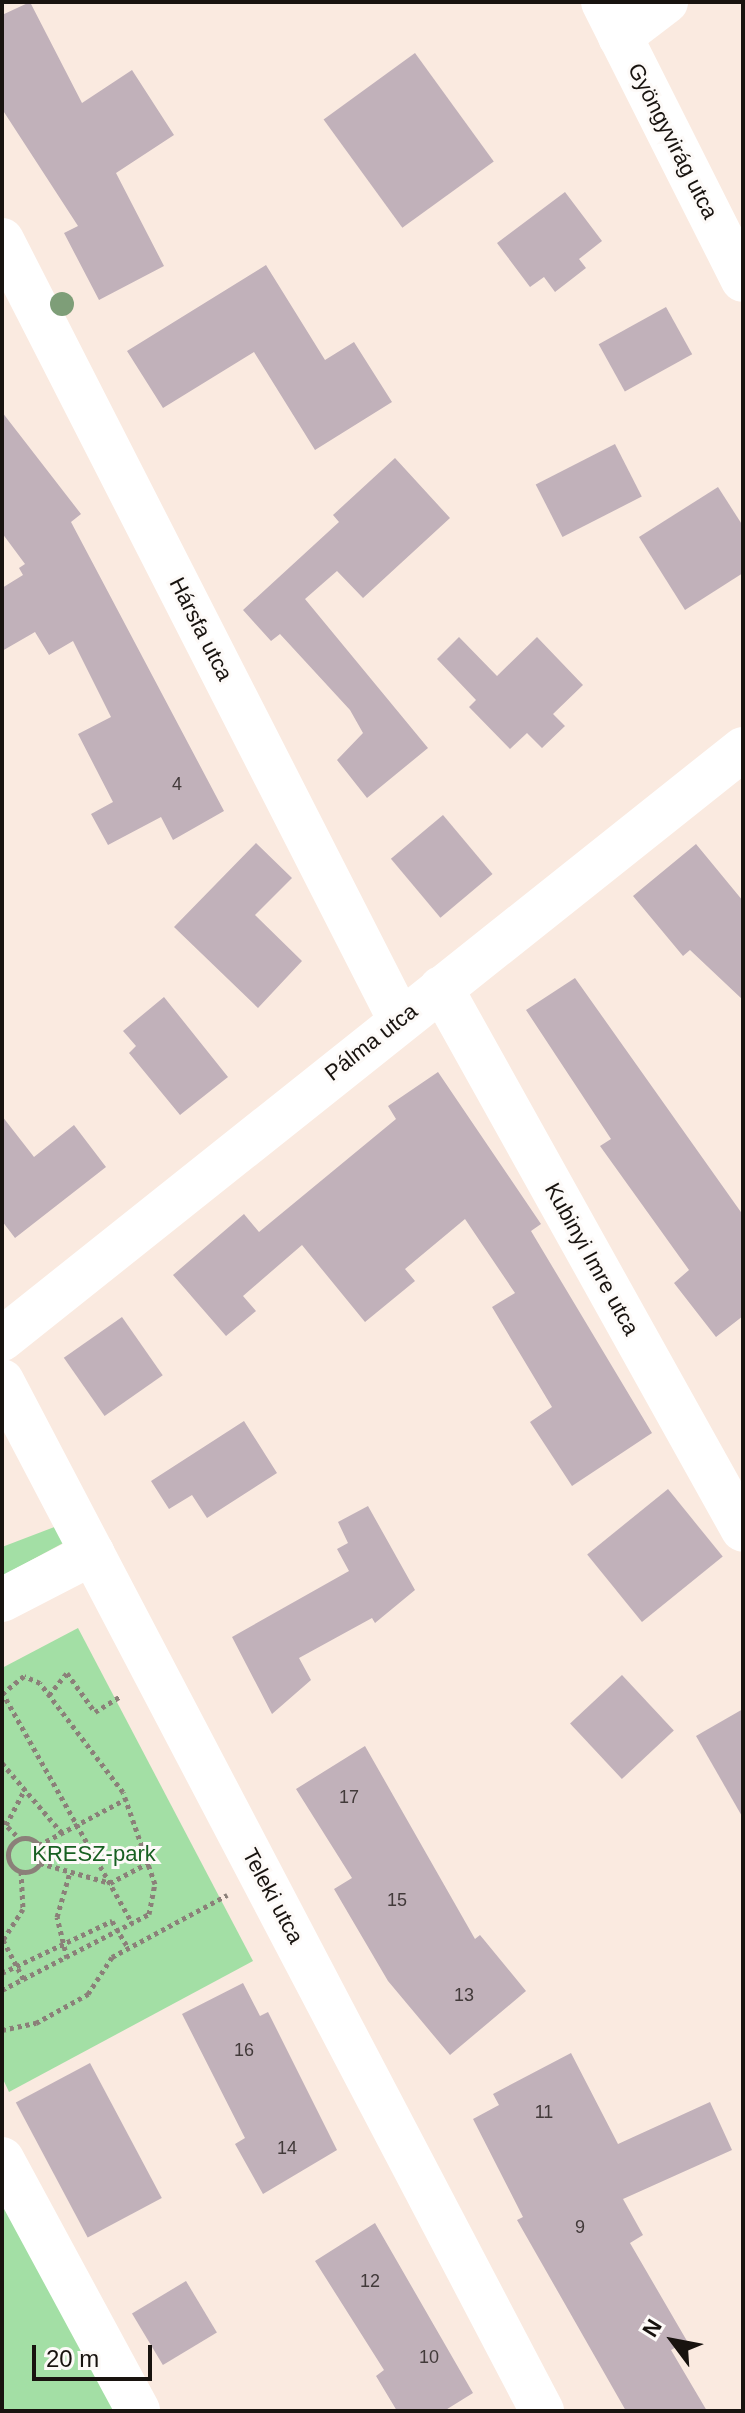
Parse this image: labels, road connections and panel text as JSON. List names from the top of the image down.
{
  "streets": {
    "street": [
      "Gyöngyvirág utca",
      "Hársfa utca",
      "Pálma utca",
      "Kubinyi Imre utca",
      "Teleki utca"
    ]
  },
  "crossings": [
    ["Hársfa utca", "Pálma utca"],
    ["Pálma utca", "Kubinyi Imre utca"]
  ],
  "parks": ["KRESZ-park"],
  "house_numbers": [
    "4",
    "17",
    "15",
    "13",
    "16",
    "11",
    "14",
    "9",
    "12",
    "10"
  ],
  "scale_bar": "20 m",
  "north": "top left"
}
